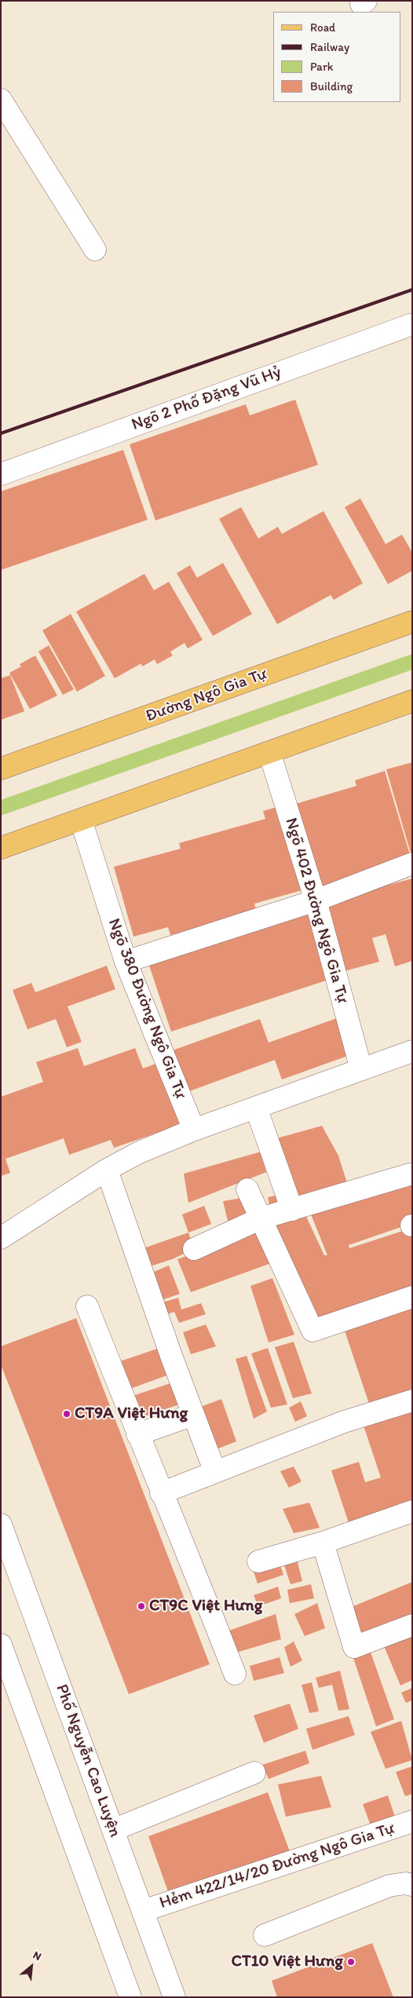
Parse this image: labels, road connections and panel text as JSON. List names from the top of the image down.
{
  "streets": {
    "main road": ["Đường Ngô Gia Tự"],
    "street": [
      "Ngõ 2 Phố Đặng Vũ Hỷ",
      "Ngõ 402 Đường Ngô Gia Tự",
      "Ngõ 380 Đường Ngô Gia Tự",
      "Phố Nguyễn Cao Luyện",
      "Hẻm 422/14/20 Đường Ngô Gia Tự"
    ]
  },
  "crossings": [
    ["Phố Nguyễn Cao Luyện", "Hẻm 422/14/20 Đường Ngô Gia Tự"]
  ],
  "places": ["CT9A Việt Hưng", "CT9C Việt Hưng", "CT10 Việt Hưng"],
  "legend": [
    "Road",
    "Railway",
    "Park",
    "Building"
  ],
  "north": "top right"
}
